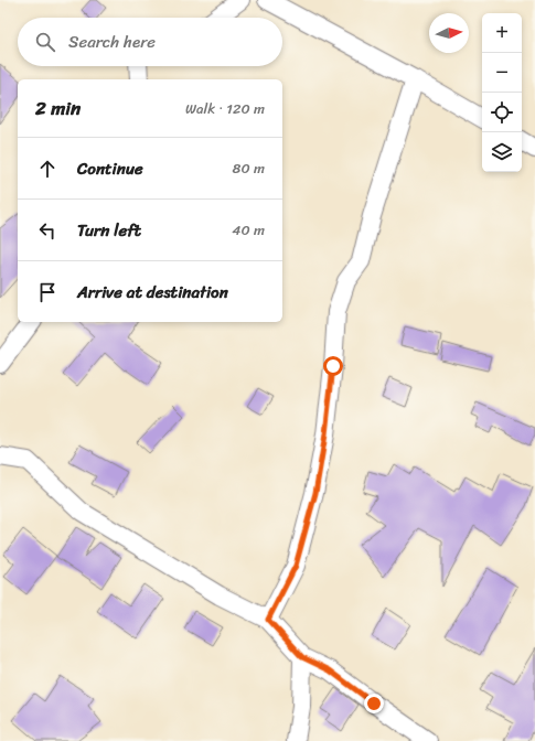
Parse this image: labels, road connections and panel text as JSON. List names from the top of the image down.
{
  "north": "right",
  "page": {
    "map_buttons": ["+", "−"],
    "search": "Search here",
    "heading": ["2 min", "Walk · 120 m"],
    "list": [
      ["Continue", "80 m"],
      ["Turn left", "40 m"],
      "Arrive at destination"
    ]
  }
}
